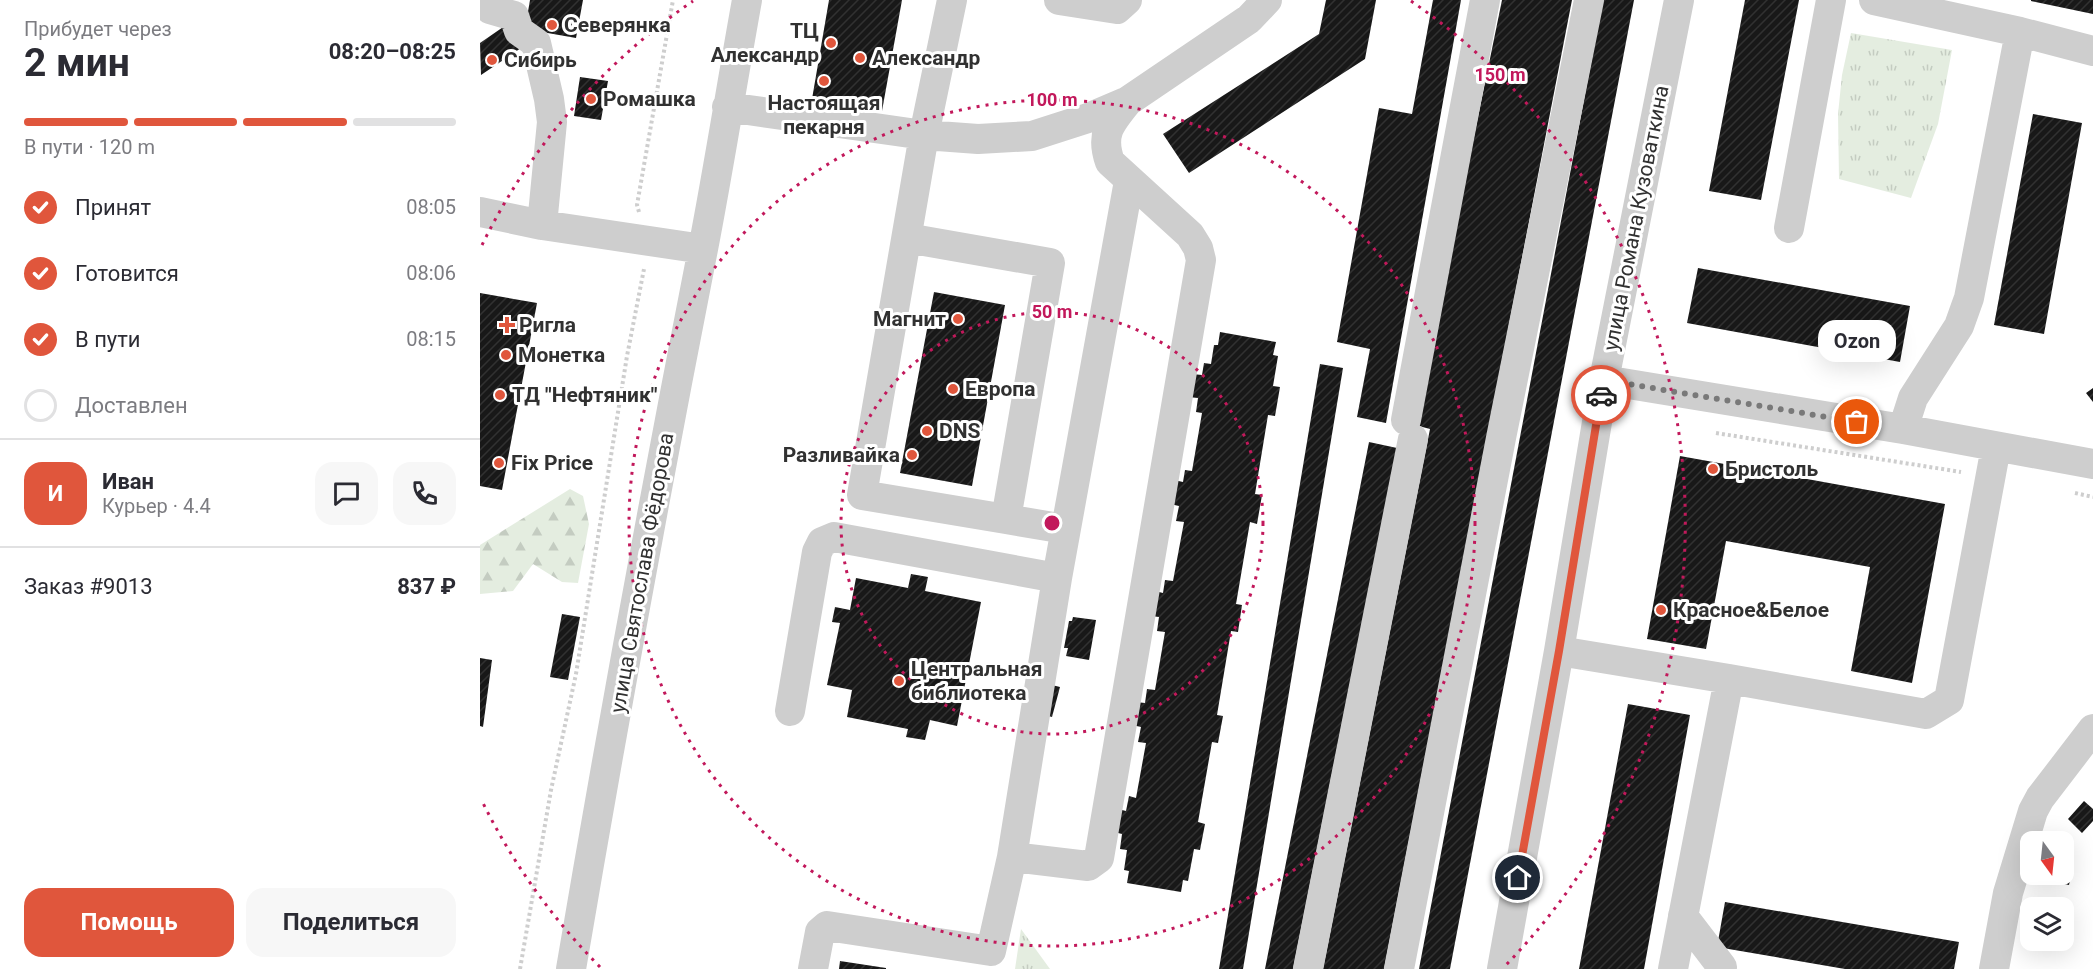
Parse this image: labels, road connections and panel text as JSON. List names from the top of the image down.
{
  "streets": {
    "street": ["улица Романа Кузоваткина", "улица Святослава Фёдорова"]
  },
  "places": {
    "other": [
      "Северянка",
      "ТЦ Александр",
      "Александр",
      "Сибирь",
      "Настоящая пекарня",
      "Ромашка",
      "Магнит",
      "Монетка",
      "Европа",
      "ТД \"Нефтяник\"",
      "Ozon",
      "DNS",
      "Разливайка",
      "Fix Price",
      "Бристоль",
      "Красное&Белое",
      "Центральная библиотека"
    ],
    "health": ["Ригла"]
  },
  "north": "bottom",
  "page": {
    "heading": ["2 мин", "Прибудет через", "08:20–08:25"],
    "panel": [
      "Иван",
      "Курьер · 4.4",
      "Заказ #9013",
      "837 ₽"
    ],
    "bar": "В пути · 120 m",
    "list": [
      ["Принят", "08:05"],
      ["Готовится", "08:06"],
      ["В пути", "08:15"],
      "Доставлен"
    ],
    "bubble": "Ozon",
    "round": "И",
    "buttons": ["Помощь", "Поделиться"]
  },
  "rings": ["150 m", "100 m", "50 m"]
}
